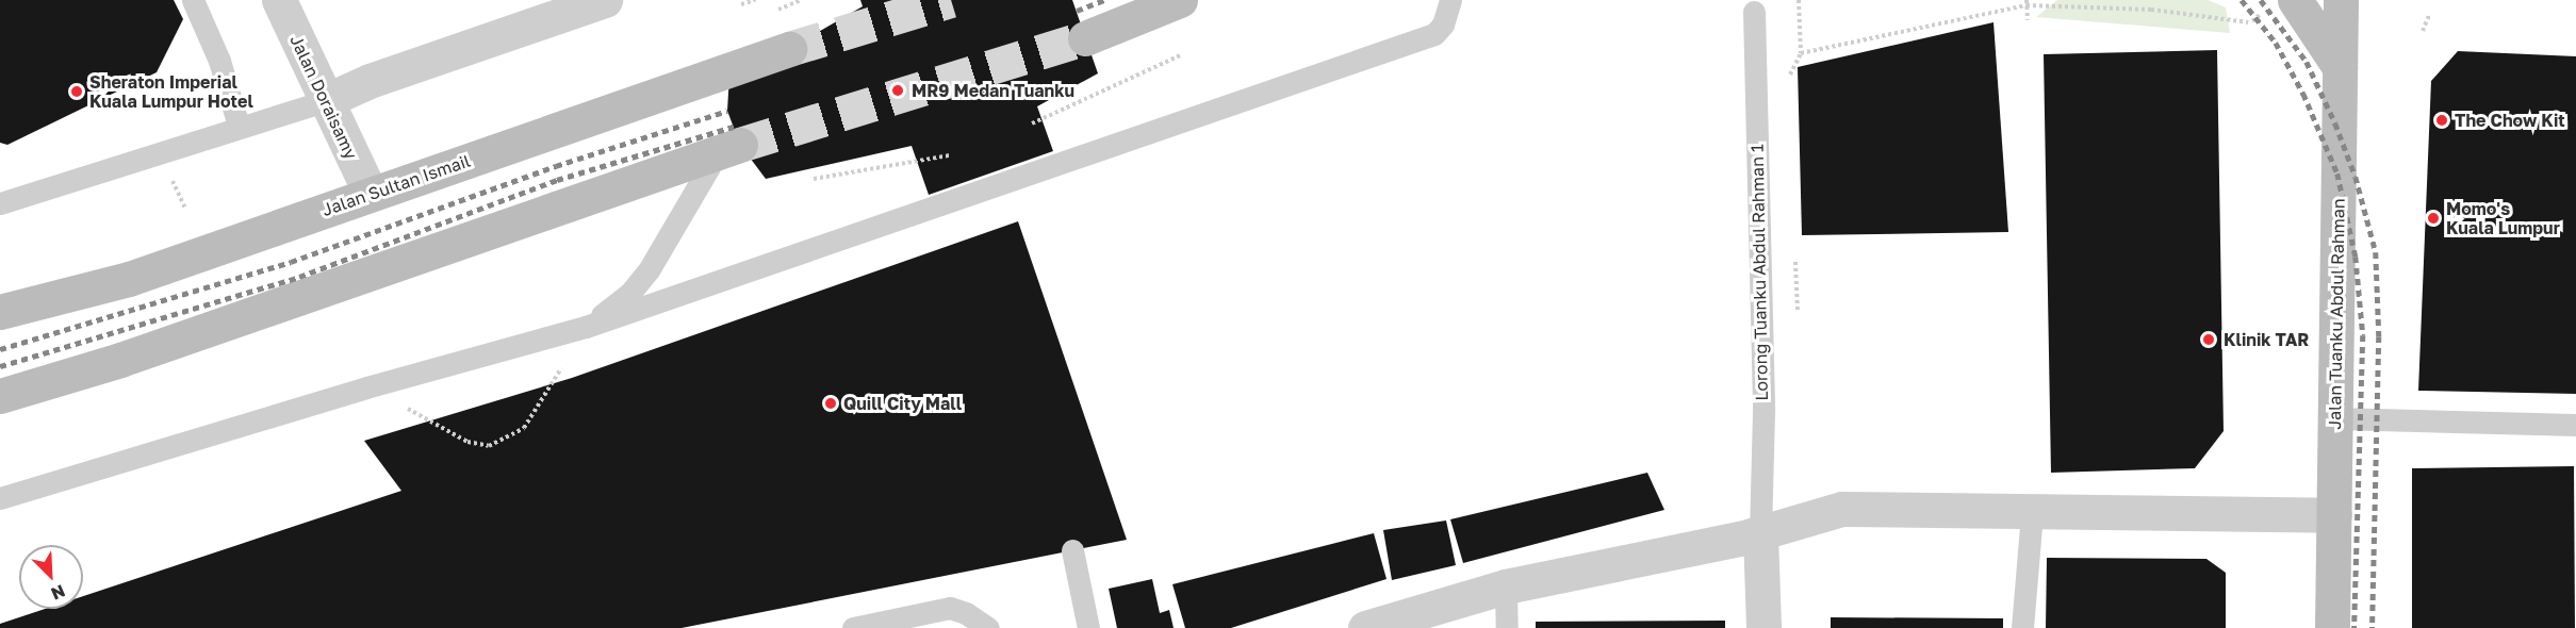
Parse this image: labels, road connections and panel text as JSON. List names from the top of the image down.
{
  "streets": {
    "main road": ["Jalan Sultan Ismail", "Jalan Tuanku Abdul Rahman"],
    "street": ["Jalan Doraisamy"],
    "lane": ["Lorong Tuanku Abdul Rahman 1"]
  },
  "crossings": [
    ["Jalan Doraisamy", "Jalan Sultan Ismail"]
  ],
  "places": [
    "MR9 Medan Tuanku",
    "Sheraton Imperial Kuala Lumpur Hotel",
    "The Chow Kit",
    "Momo's Kuala Lumpur",
    "Klinik TAR",
    "Quill City Mall"
  ],
  "north": "bottom right"
}
